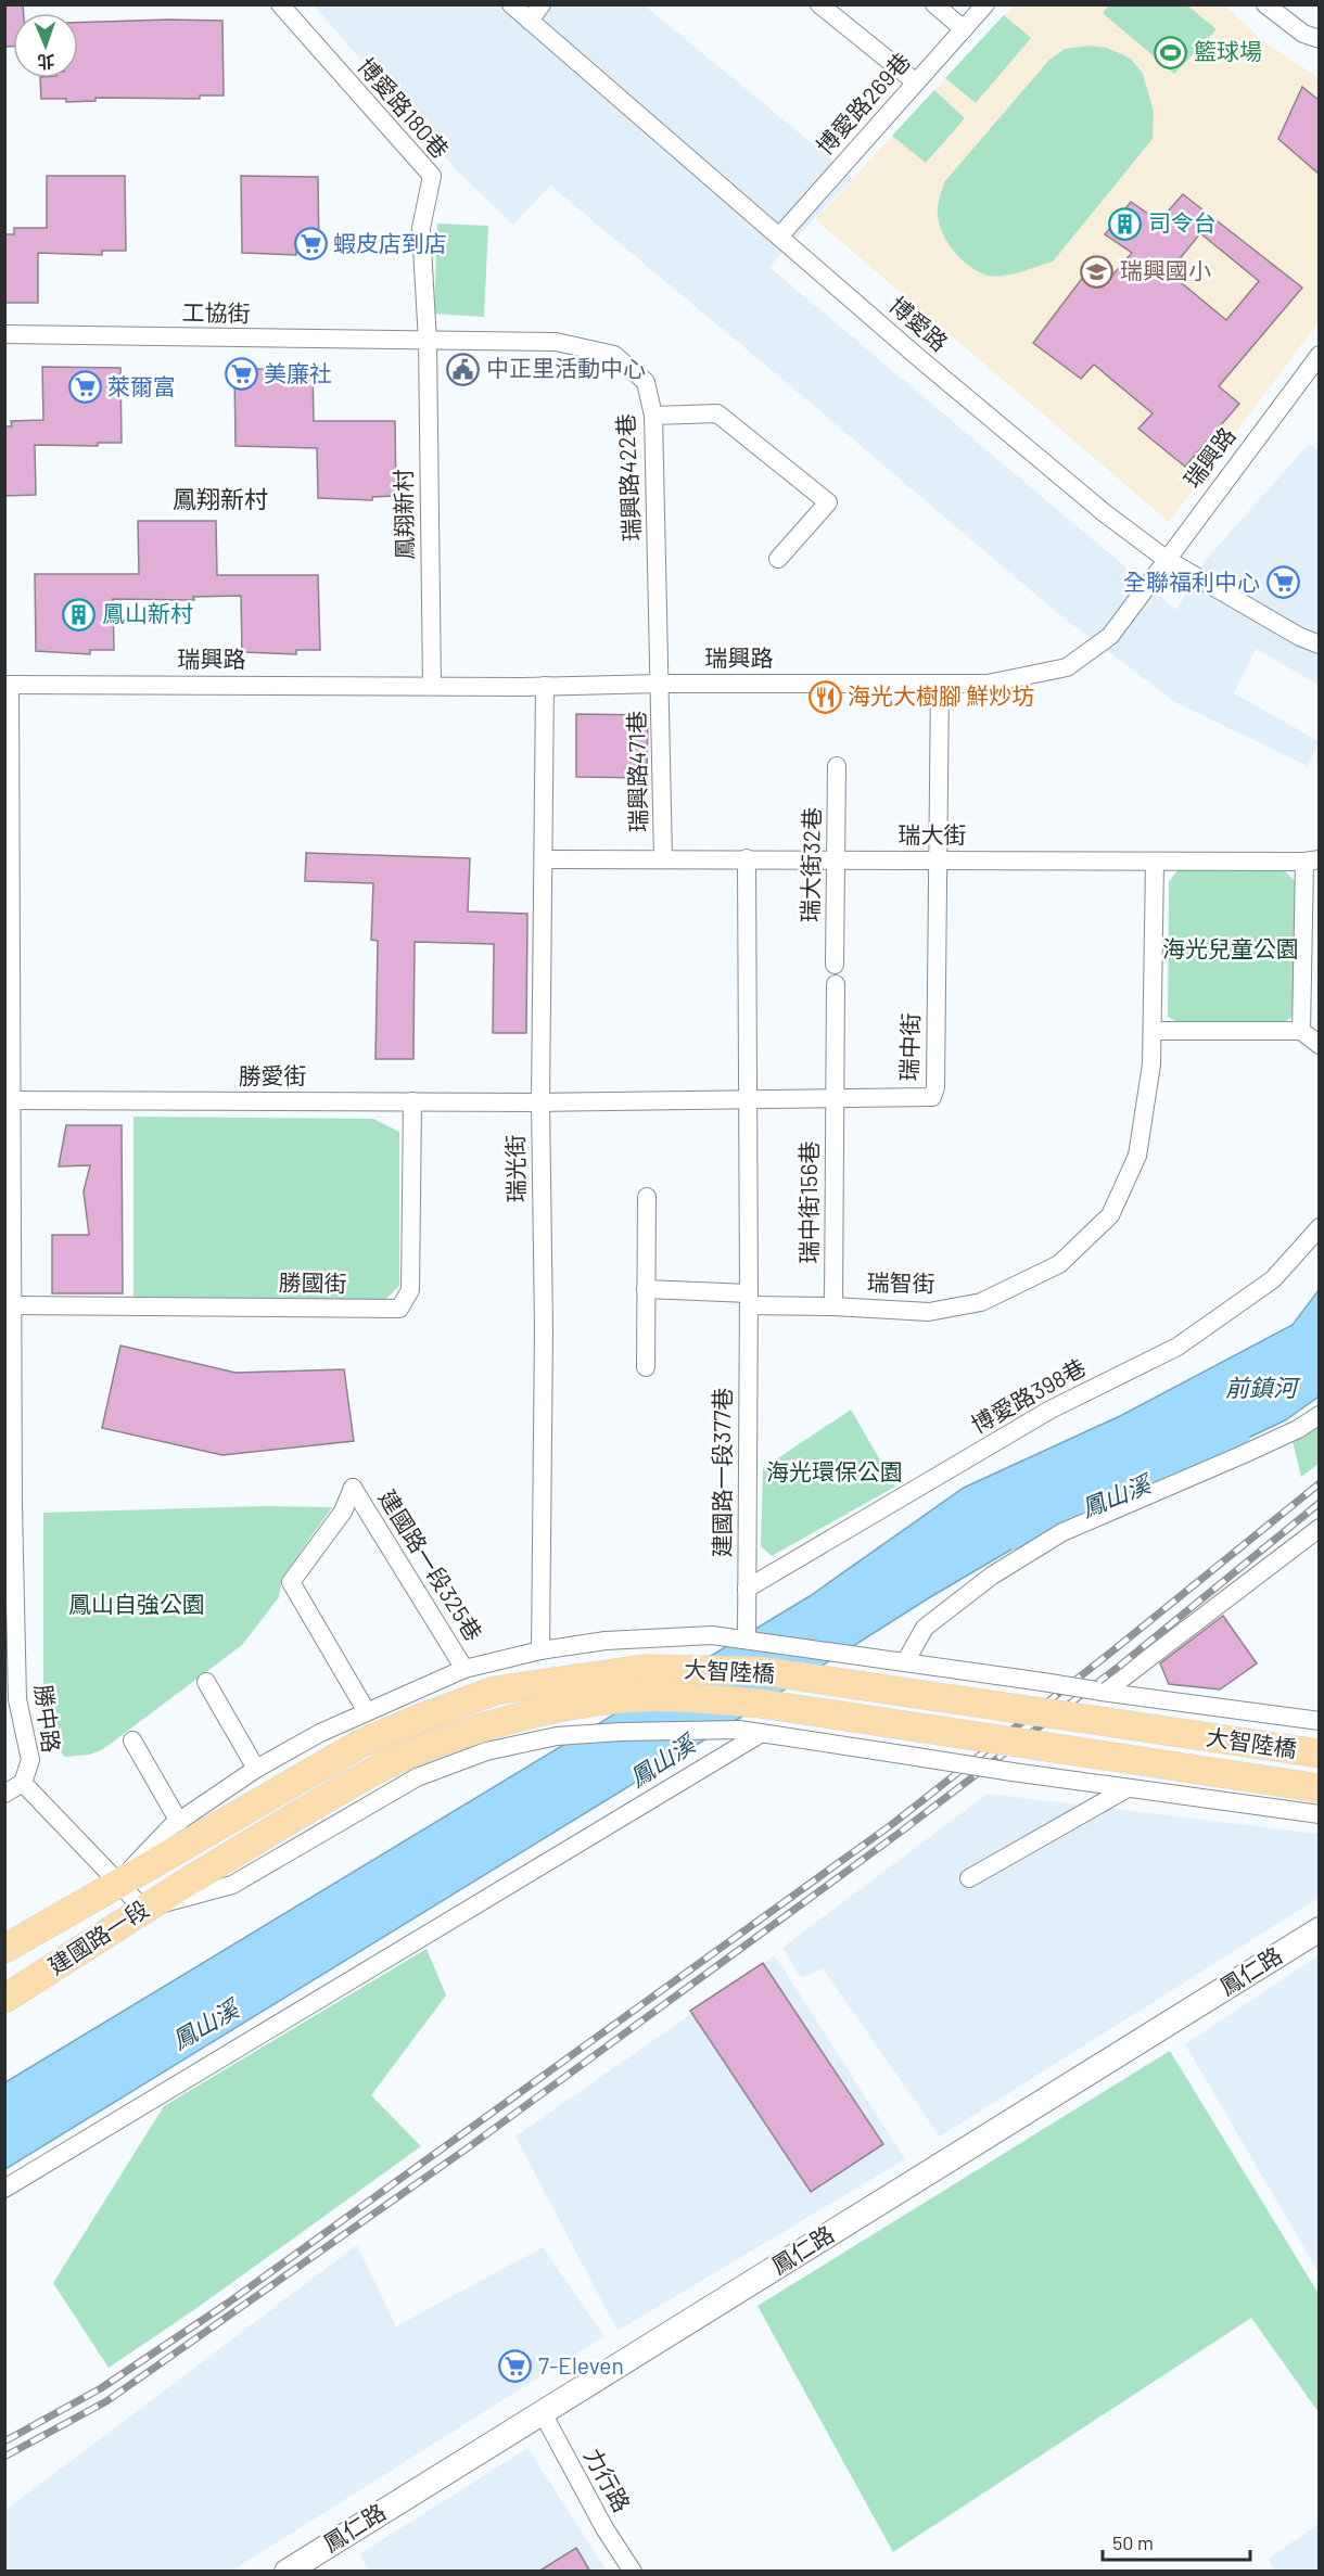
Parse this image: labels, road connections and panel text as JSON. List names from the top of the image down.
{
  "streets": {
    "main road": ["大智陸橋", "建國路一段"],
    "street": [
      "博愛路269巷",
      "博愛路180巷",
      "工協街",
      "博愛路",
      "瑞興路",
      "瑞興路422巷",
      "鳳翔新村",
      "瑞興路471巷",
      "瑞大街",
      "瑞大街32巷",
      "瑞中街",
      "勝愛街",
      "瑞光街",
      "瑞中街156巷",
      "勝國街",
      "瑞智街",
      "博愛路398巷",
      "建國路一段377巷",
      "建國路一段325巷",
      "勝中路",
      "鳳仁路",
      "力行路"
    ]
  },
  "crossings": [
    ["博愛路269巷", "博愛路"],
    ["博愛路180巷", "工協街"],
    ["博愛路180巷", "瑞興路422巷"],
    ["博愛路180巷", "鳳翔新村"],
    ["工協街", "瑞興路422巷"],
    ["工協街", "鳳翔新村"],
    ["博愛路", "瑞興路"],
    ["瑞興路", "瑞興路422巷"],
    ["瑞興路", "鳳翔新村"],
    ["瑞興路", "瑞興路471巷"],
    ["瑞興路", "瑞中街"],
    ["瑞興路", "瑞光街"],
    ["瑞興路", "勝中路"],
    ["瑞興路422巷", "鳳翔新村"],
    ["瑞興路422巷", "瑞興路471巷"],
    ["瑞興路471巷", "瑞大街"],
    ["瑞大街", "瑞大街32巷"],
    ["瑞大街", "瑞中街"],
    ["瑞大街", "瑞光街"],
    ["瑞大街", "瑞智街"],
    ["瑞中街", "勝愛街"],
    ["瑞中街", "瑞光街"],
    ["瑞中街", "瑞中街156巷"],
    ["勝愛街", "瑞光街"],
    ["勝愛街", "勝國街"],
    ["勝愛街", "勝中路"],
    ["瑞中街156巷", "瑞智街"],
    ["勝國街", "勝中路"],
    ["瑞智街", "建國路一段377巷"],
    ["博愛路398巷", "建國路一段377巷"],
    ["大智陸橋", "建國路一段"],
    ["鳳仁路", "力行路"]
  ],
  "districts": ["鳳翔新村"],
  "water": ["前鎮河", "鳳山溪"],
  "parks": ["海光兒童公園", "海光環保公園", "鳳山自強公園"],
  "places": {
    "sports": ["籃球場"],
    "building": ["司令台", "鳳山新村"],
    "supermarket": [
      "蝦皮店到店",
      "美廉社",
      "萊爾富",
      "全聯福利中心",
      "7-Eleven"
    ],
    "school or university": ["瑞興國小"],
    "public building": ["中正里活動中心"],
    "restaurant": ["海光大樹腳 鮮炒坊"]
  },
  "scale_bar": "50 m",
  "north": "bottom"
}
